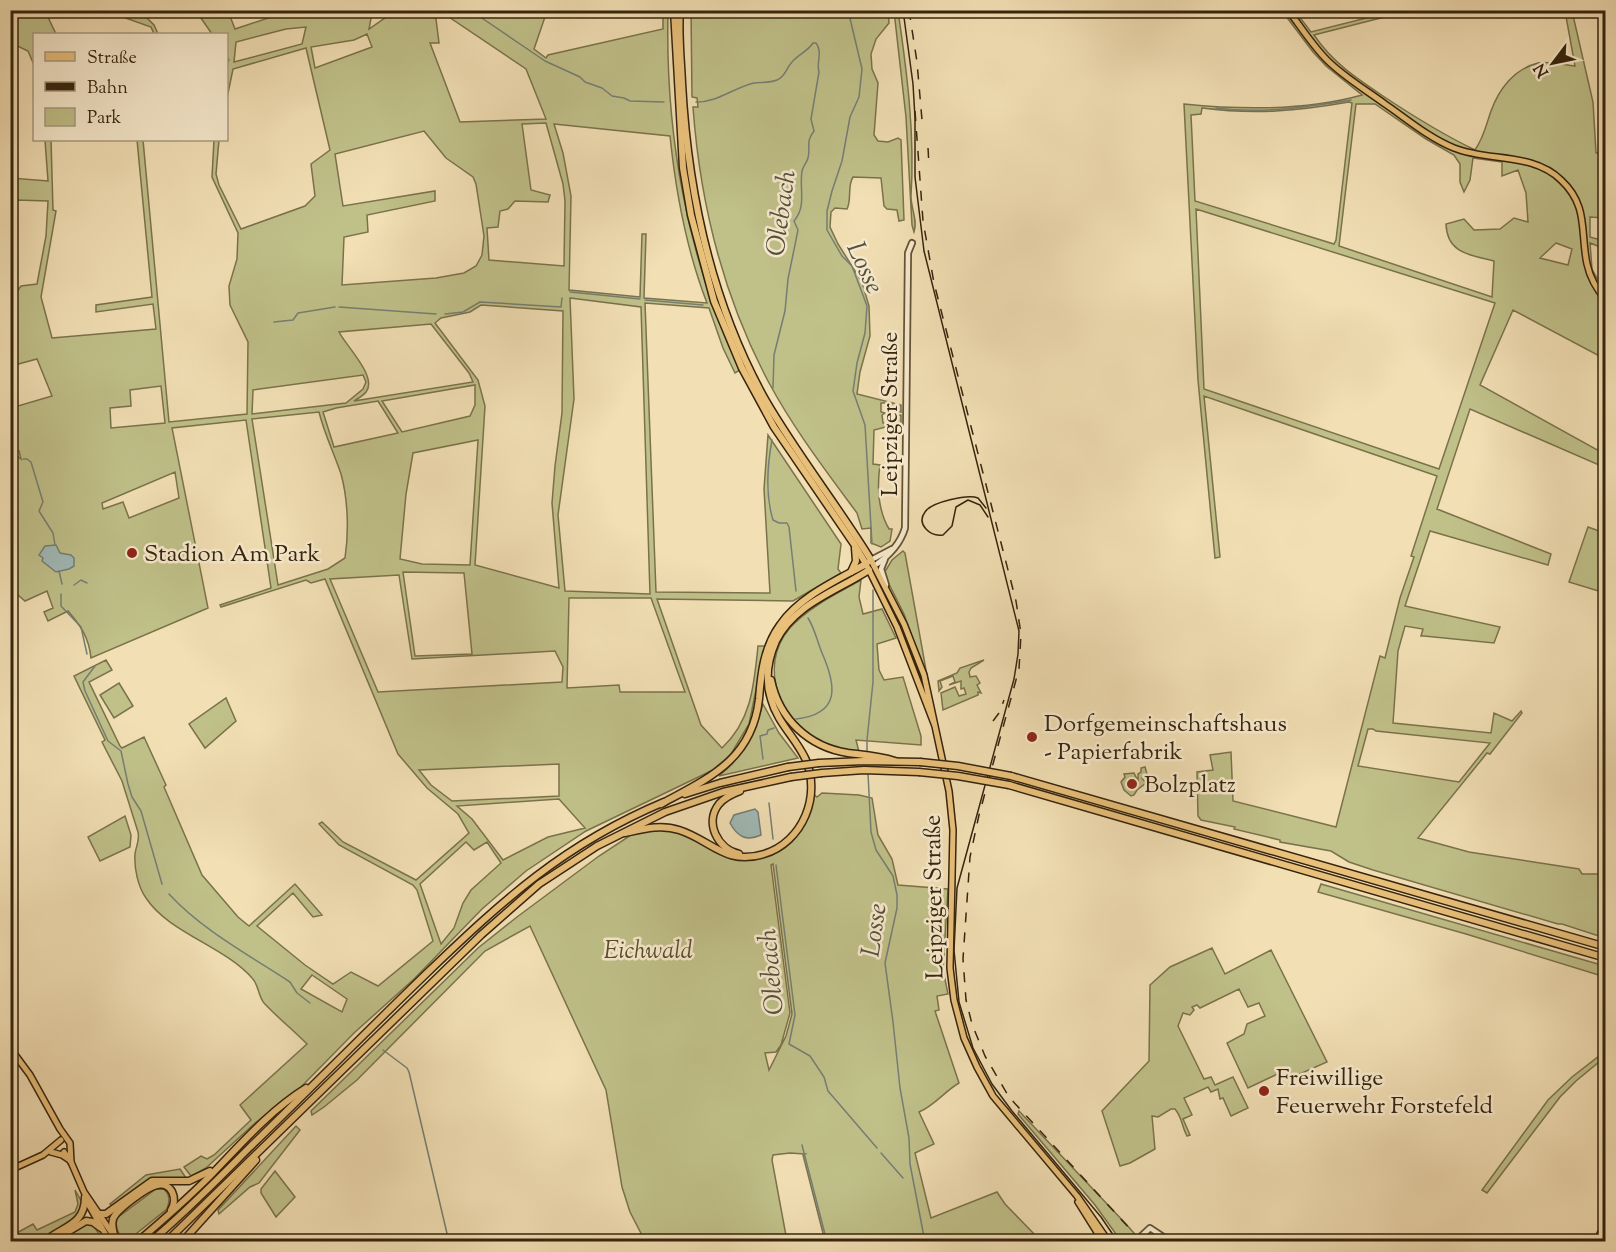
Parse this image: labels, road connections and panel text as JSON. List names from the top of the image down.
{
  "streets": {
    "main road": ["Leipziger Straße"]
  },
  "water": ["Olebach", "Losse"],
  "parks": ["Eichwald"],
  "places": [
    "Stadion Am Park",
    "Dorfgemeinschaftshaus - Papierfabrik",
    "Bolzplatz",
    "Freiwillige Feuerwehr Forstefeld"
  ],
  "legend": ["Straße", "Bahn", "Park"],
  "north": "bottom left"
}
